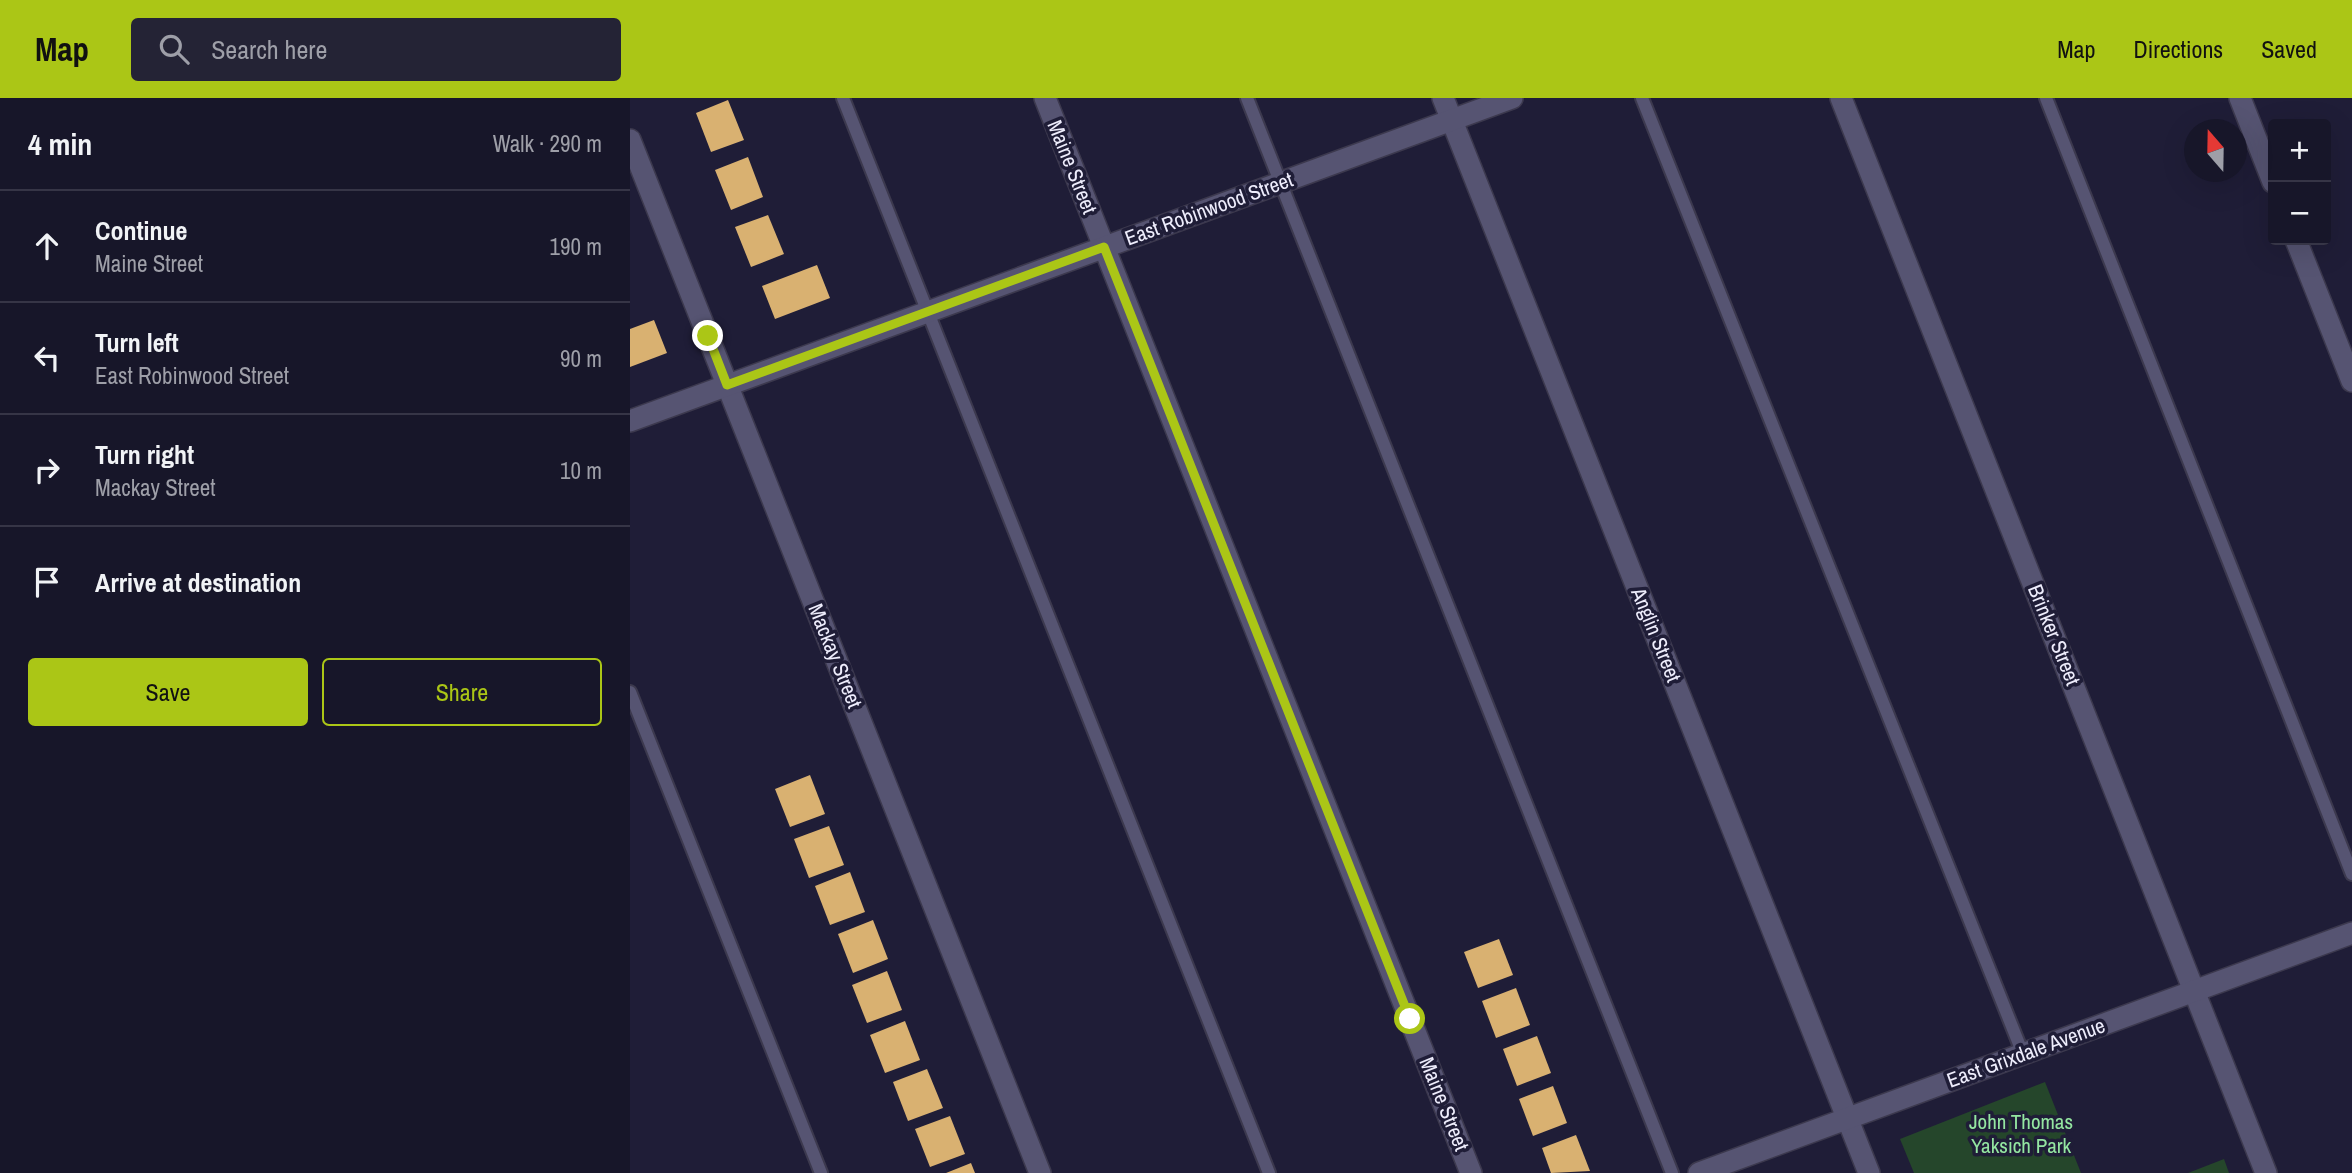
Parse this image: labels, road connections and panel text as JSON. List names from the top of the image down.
{
  "streets": {
    "street": [
      "Maine Street",
      "East Robinwood Street",
      "Anglin Street",
      "Brinker Street",
      "Mackay Street",
      "East Grixdale Avenue"
    ]
  },
  "crossings": [
    ["Maine Street", "East Robinwood Street"],
    ["East Robinwood Street", "Anglin Street"],
    ["East Robinwood Street", "Mackay Street"],
    ["Anglin Street", "East Grixdale Avenue"],
    ["Brinker Street", "East Grixdale Avenue"]
  ],
  "parks": ["John Thomas Yaksich Park"],
  "north": "top",
  "page": {
    "header": "Map",
    "search": "Search here",
    "nav": ["Map", "Directions", "Saved"],
    "heading": ["4 min", "Walk · 290 m"],
    "map_buttons": ["+", "−"],
    "list": [
      ["Continue", "Maine Street", "190 m"],
      ["Turn left", "East Robinwood Street", "90 m"],
      ["Turn right", "Mackay Street", "10 m"],
      "Arrive at destination"
    ],
    "buttons": ["Save", "Share"]
  }
}
